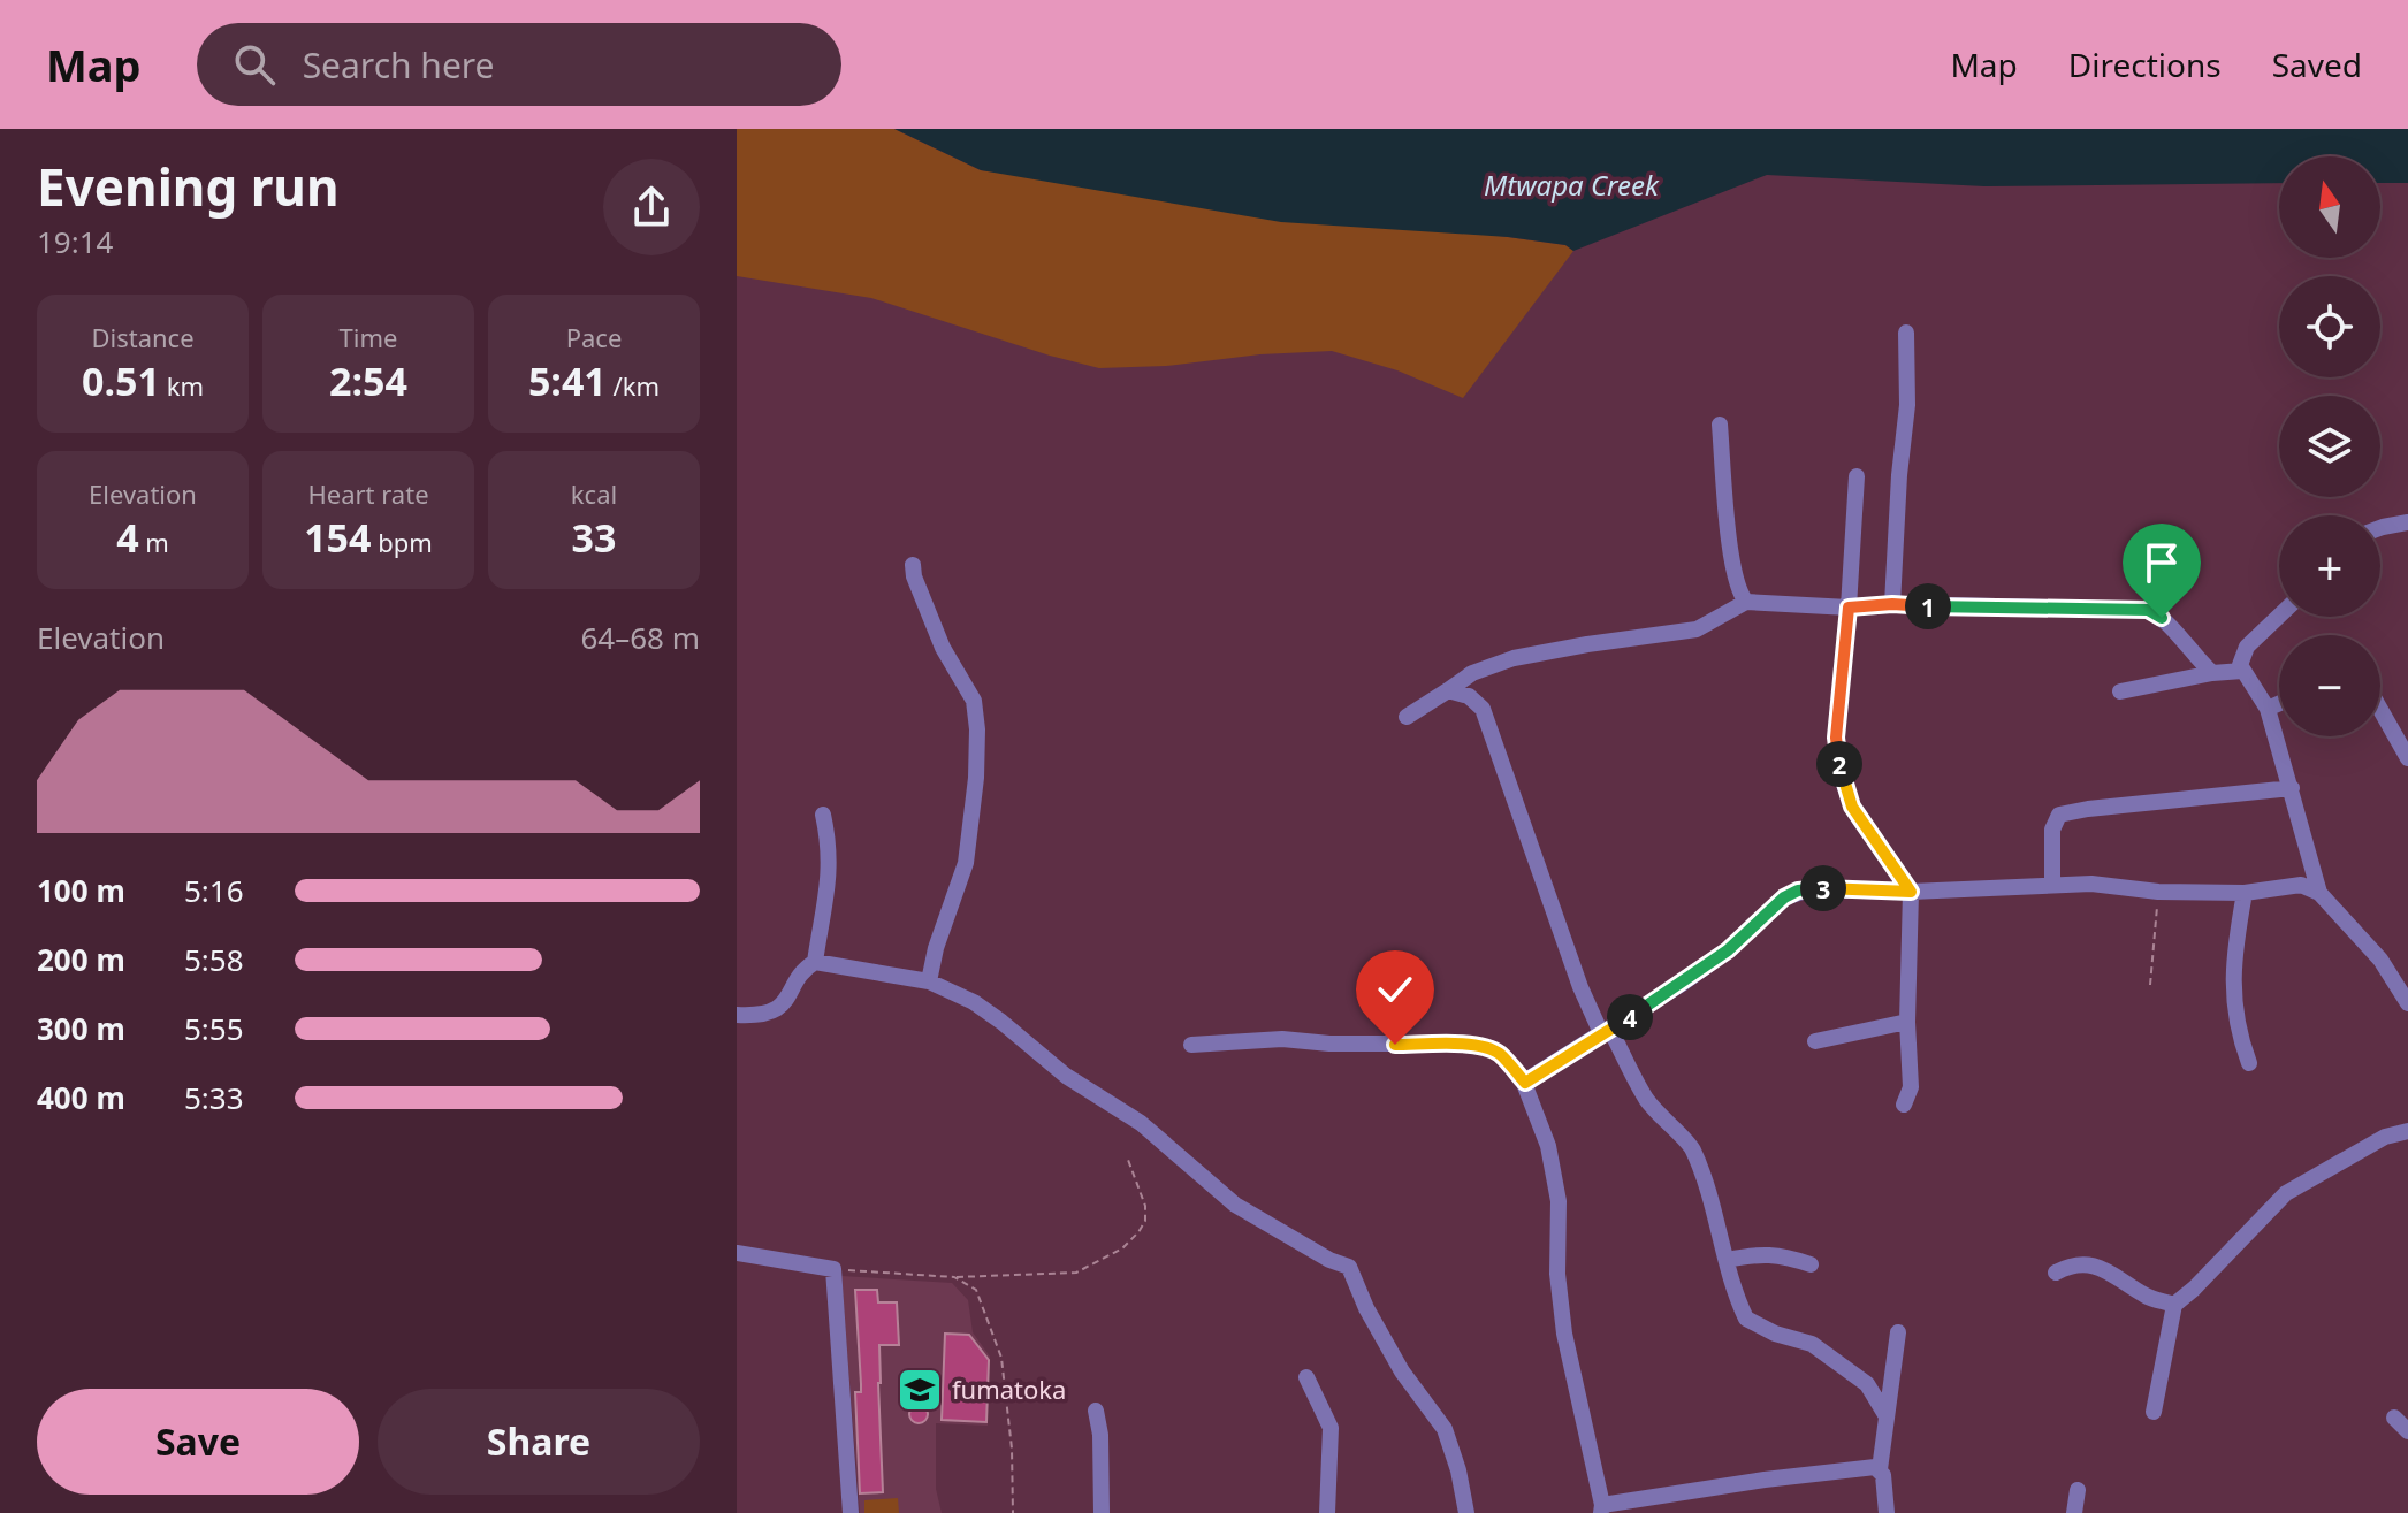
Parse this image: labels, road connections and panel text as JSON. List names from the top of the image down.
{
  "water": ["Mtwapa Creek"],
  "places": {
    "school or university": ["fumatoka"]
  },
  "north": "top",
  "page": {
    "header": "Map",
    "search": "Search here",
    "nav": ["Map", "Directions", "Saved"],
    "heading": ["Evening run", "19:14"],
    "map_buttons": ["+", "−"],
    "stats": [
      ["Distance", "0.51 km"],
      ["Time", "2:54"],
      ["Pace", "5:41 /km"],
      ["Elevation", "4 m"],
      ["Heart rate", "154 bpm"],
      ["kcal", "33"]
    ],
    "pins": [
      "1",
      "2",
      "3",
      "4"
    ],
    "chart": ["Elevation", "64–68 m"],
    "list": [
      {
        "name": "100 m",
        "note": "5:16"
      },
      {
        "name": "200 m",
        "note": "5:58"
      },
      {
        "name": "300 m",
        "note": "5:55"
      },
      {
        "name": "400 m",
        "note": "5:33"
      }
    ],
    "buttons": ["Save", "Share"]
  }
}
